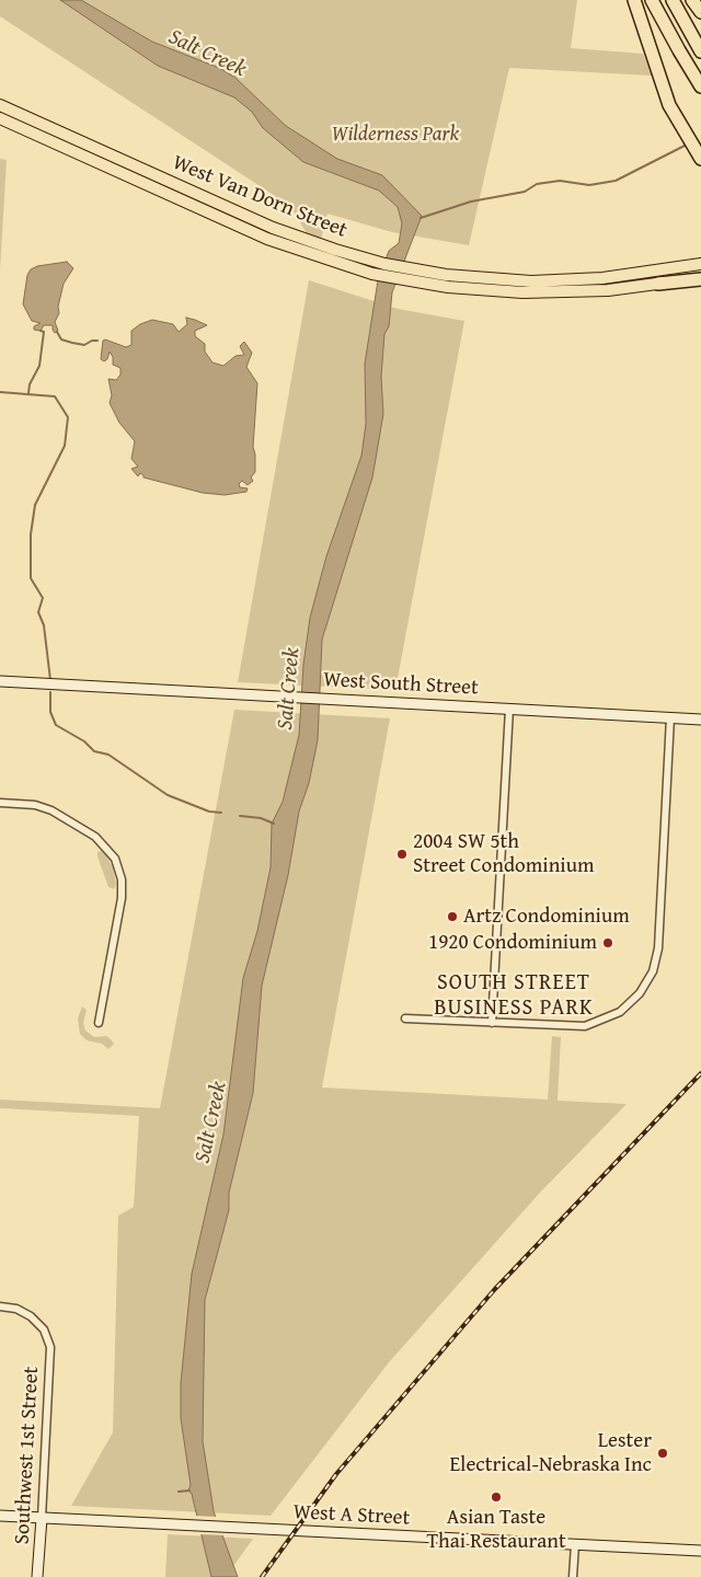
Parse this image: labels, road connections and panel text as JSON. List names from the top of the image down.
{
  "streets": {
    "main road": ["West Van Dorn Street"],
    "street": ["West South Street", "Southwest 1st Street", "West A Street"]
  },
  "crossings": [
    ["Southwest 1st Street", "West A Street"]
  ],
  "districts": ["SOUTH STREET BUSINESS PARK"],
  "water": ["Salt Creek"],
  "parks": ["Wilderness Park"],
  "places": [
    "2004 SW 5th Street Condominium",
    "Artz Condominium",
    "1920 Condominium",
    "Lester Electrical-Nebraska Inc",
    "Asian Taste Thai Restaurant"
  ]
}
